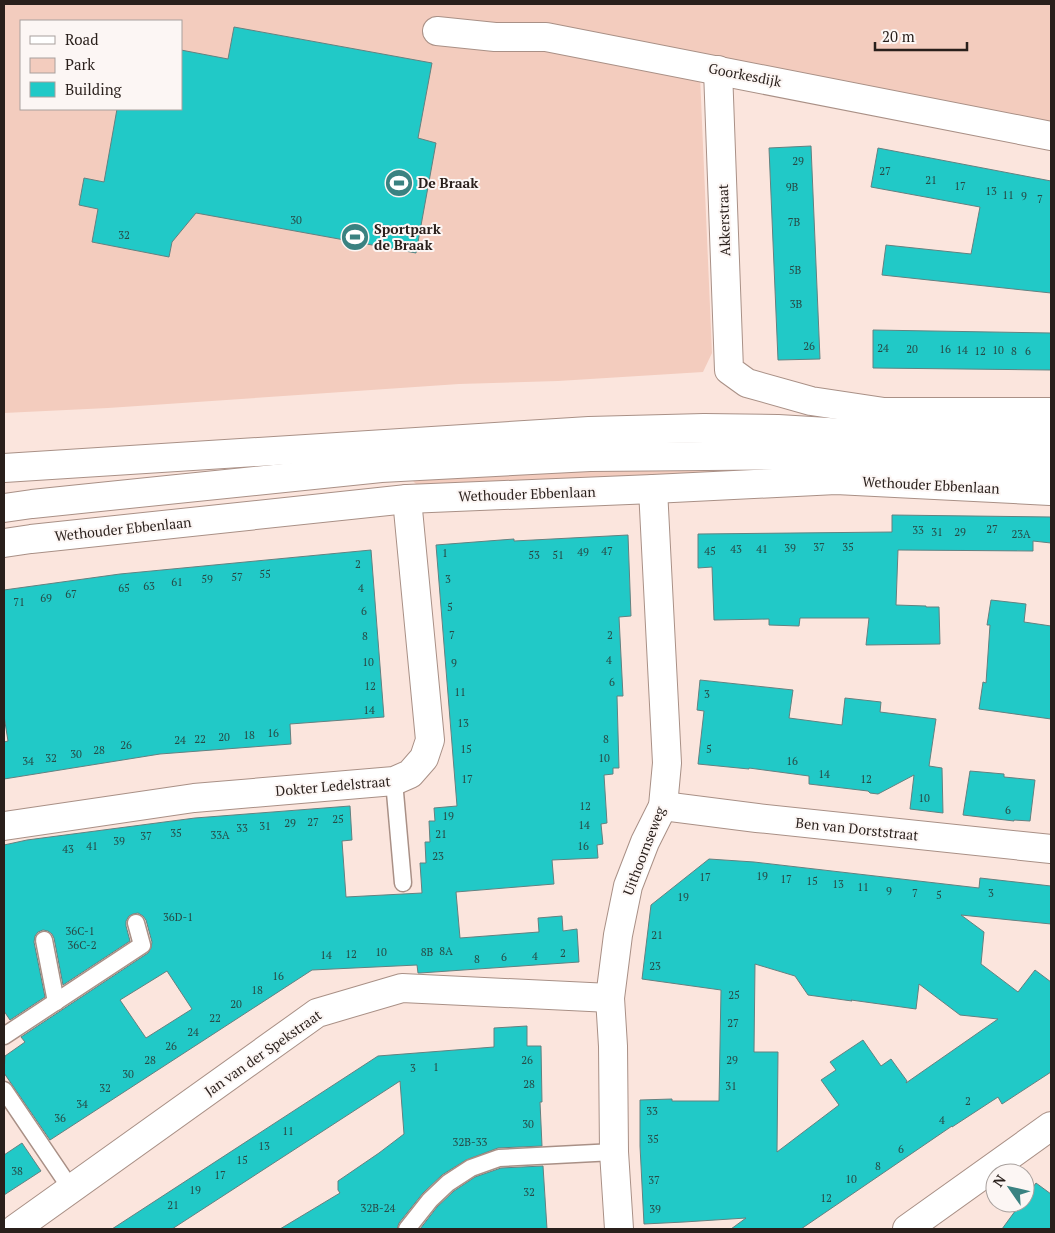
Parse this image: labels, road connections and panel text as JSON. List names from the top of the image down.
{
  "streets": {
    "street": [
      "Goorkesdijk",
      "Akkerstraat",
      "Wethouder Ebbenlaan",
      "Dokter Ledelstraat",
      "Ben van Dorststraat",
      "Uithoornseweg",
      "Jan van der Spekstraat"
    ]
  },
  "crossings": [
    ["Goorkesdijk", "Akkerstraat"],
    ["Wethouder Ebbenlaan", "Dokter Ledelstraat"],
    ["Wethouder Ebbenlaan", "Uithoornseweg"],
    ["Ben van Dorststraat", "Uithoornseweg"],
    ["Uithoornseweg", "Jan van der Spekstraat"]
  ],
  "places": {
    "sports": ["De Braak", "Sportpark de Braak"]
  },
  "house_numbers": [
    "29",
    "27",
    "21",
    "17",
    "9B",
    "13",
    "11",
    "9",
    "7",
    "30",
    "7B",
    "32",
    "5B",
    "3B",
    "26",
    "24",
    "20",
    "16",
    "14",
    "10",
    "12",
    "8",
    "6",
    "27",
    "33",
    "31",
    "29",
    "23A",
    "37",
    "35",
    "39",
    "43",
    "41",
    "47",
    "45",
    "49",
    "1",
    "53",
    "51",
    "2",
    "55",
    "57",
    "59",
    "3",
    "61",
    "63",
    "65",
    "4",
    "67",
    "69",
    "71",
    "5",
    "6",
    "7",
    "2",
    "8",
    "4",
    "10",
    "9",
    "6",
    "12",
    "11",
    "3",
    "14",
    "13",
    "16",
    "18",
    "20",
    "22",
    "8",
    "24",
    "26",
    "15",
    "5",
    "28",
    "30",
    "32",
    "10",
    "34",
    "16",
    "14",
    "17",
    "12",
    "10",
    "12",
    "6",
    "19",
    "25",
    "27",
    "29",
    "14",
    "31",
    "33",
    "35",
    "21",
    "33A",
    "37",
    "39",
    "41",
    "16",
    "43",
    "23",
    "19",
    "17",
    "17",
    "15",
    "13",
    "11",
    "9",
    "7",
    "3",
    "5",
    "19",
    "36D-1",
    "36C-1",
    "21",
    "36C-2",
    "8A",
    "10",
    "8B",
    "2",
    "12",
    "14",
    "4",
    "6",
    "8",
    "23",
    "16",
    "18",
    "25",
    "20",
    "22",
    "27",
    "24",
    "26",
    "28",
    "26",
    "29",
    "1",
    "3",
    "30",
    "28",
    "31",
    "32",
    "2",
    "34",
    "33",
    "36",
    "4",
    "30",
    "11",
    "35",
    "32B-33",
    "13",
    "6",
    "15",
    "8",
    "38",
    "17",
    "10",
    "37",
    "19",
    "32",
    "12",
    "21",
    "32B-24",
    "39"
  ],
  "legend": ["Road", "Park", "Building"],
  "scale_bar": "20 m",
  "north": "top left"
}
